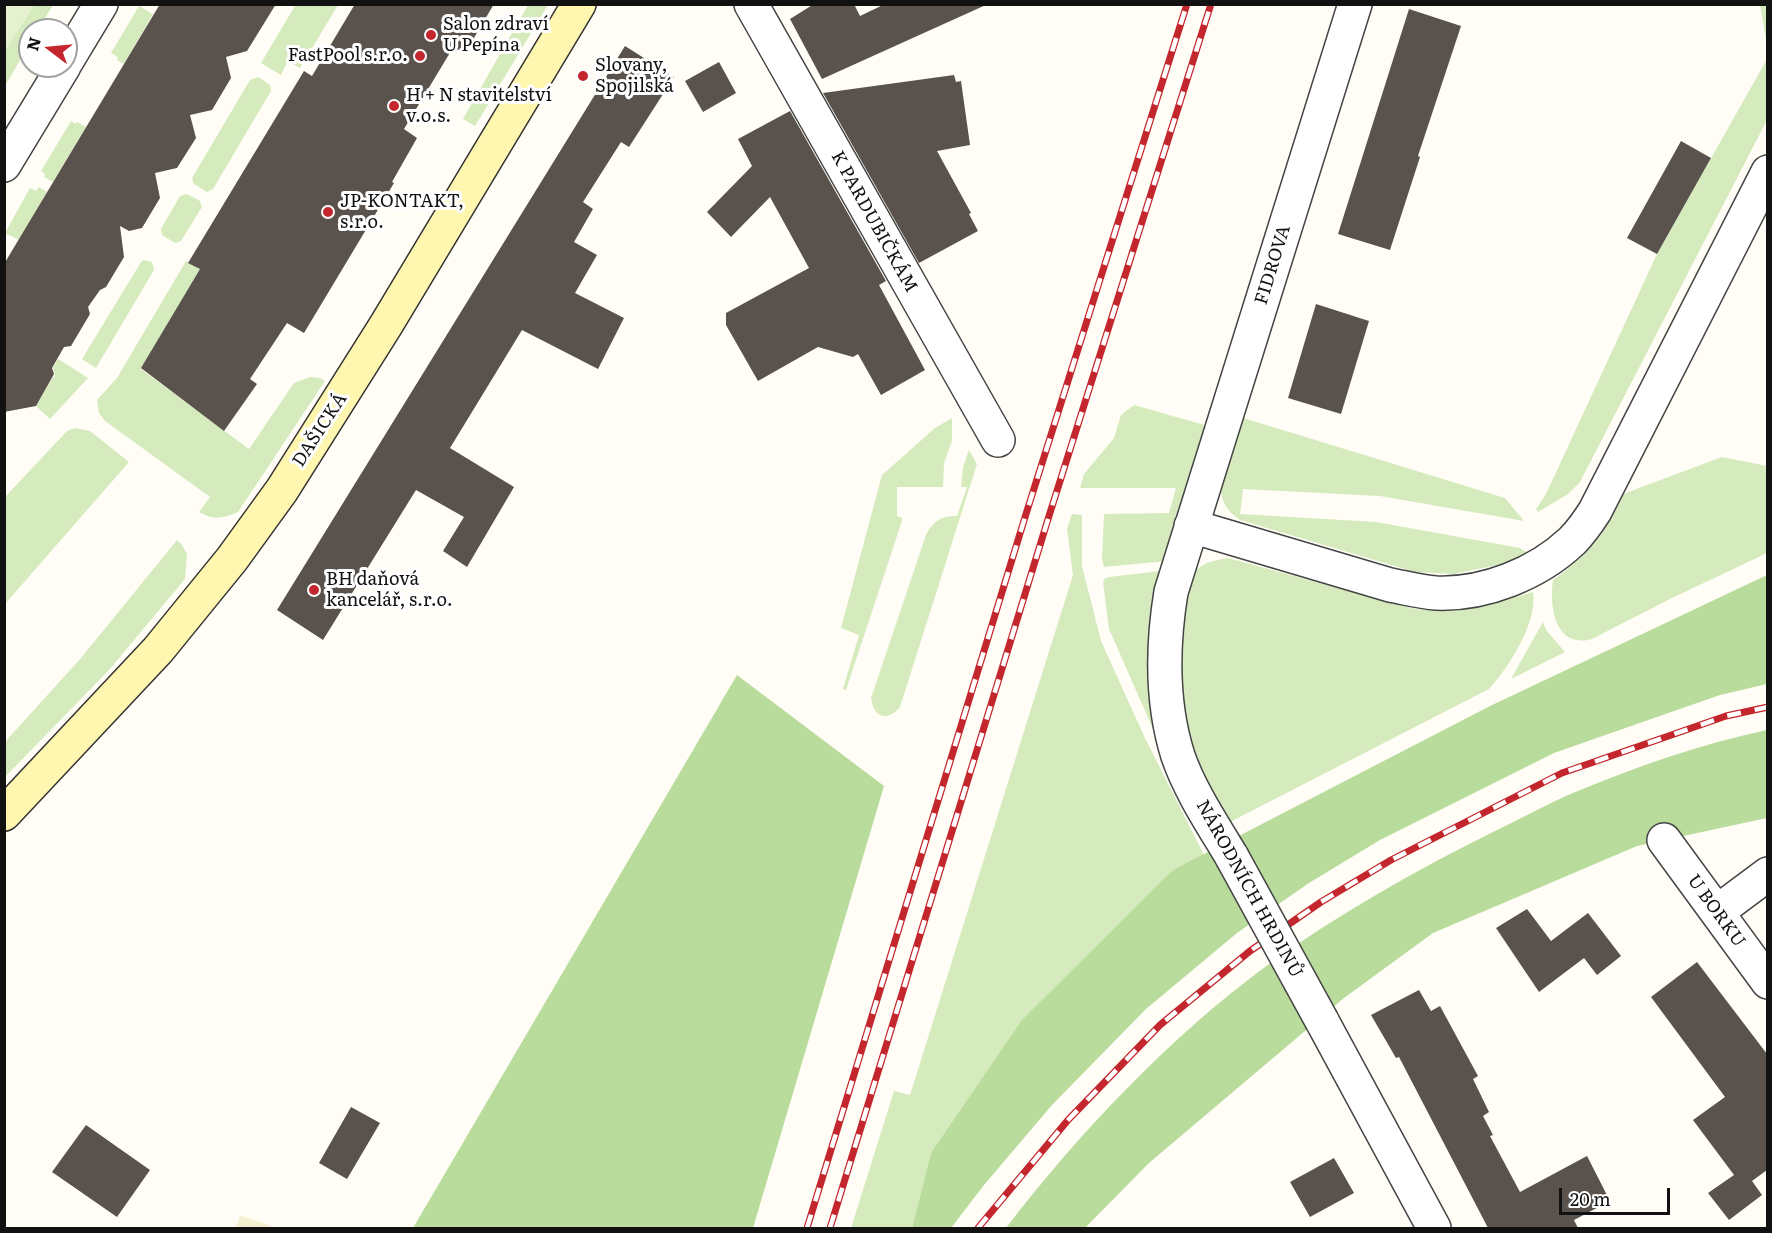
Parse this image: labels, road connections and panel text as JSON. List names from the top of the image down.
{
  "streets": {
    "main road": ["DAŠICKÁ"],
    "street": [
      "K PARDUBIČKÁM",
      "FIDROVA",
      "NÁRODNÍCH HRDINŮ",
      "U BORKU"
    ]
  },
  "crossings": [
    ["FIDROVA", "NÁRODNÍCH HRDINŮ"]
  ],
  "places": [
    "Salon zdraví U Pepína",
    "FastPool s.r.o.",
    "Slovany, Spojilská",
    "H + N stavitelství v.o.s.",
    "JP-KONTAKT, s.r.o.",
    "BH daňová kancelář, s.r.o."
  ],
  "scale_bar": "20 m",
  "north": "left"
}
